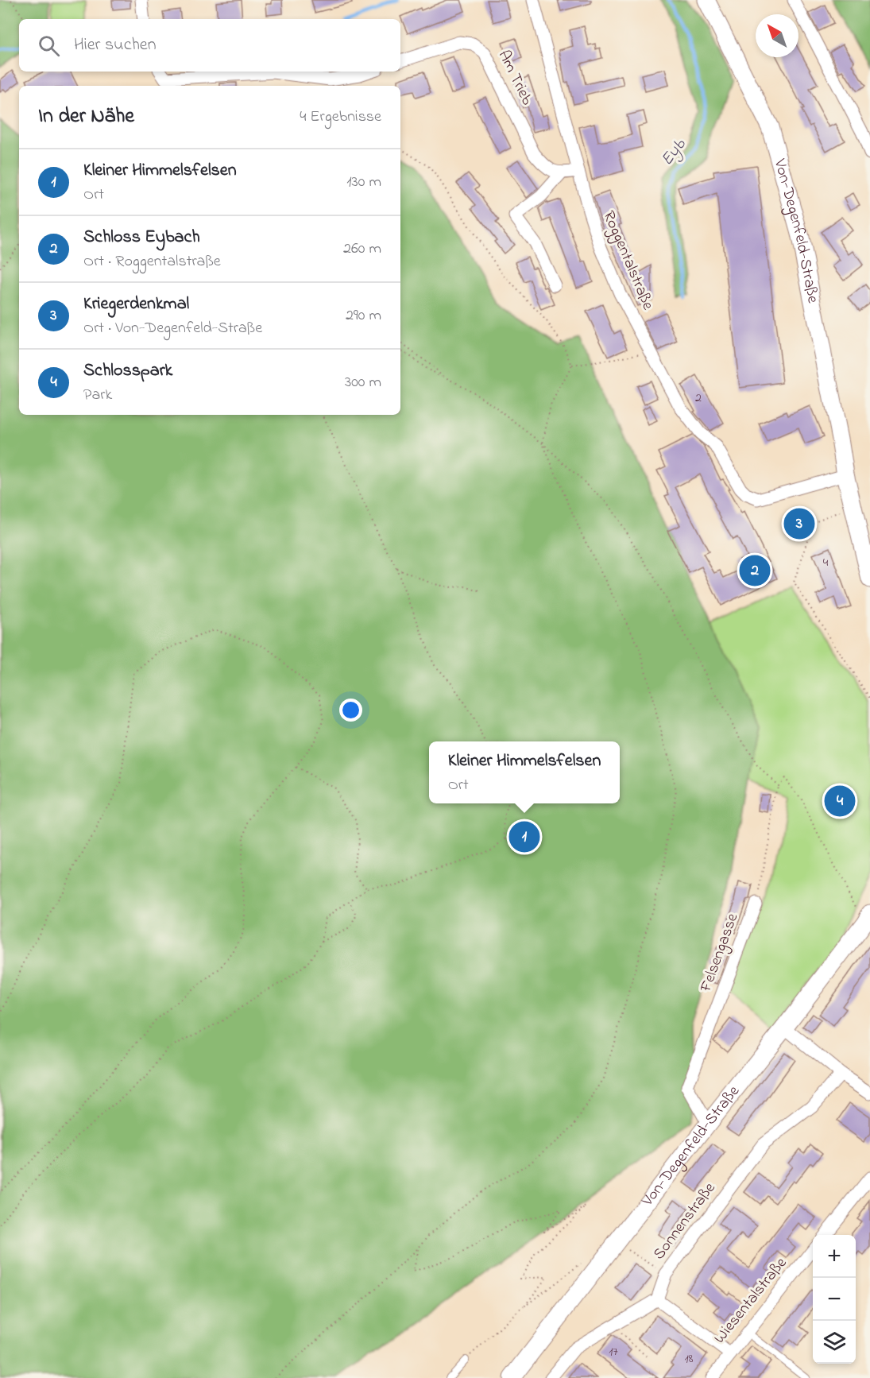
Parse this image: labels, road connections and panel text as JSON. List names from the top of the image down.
{
  "streets": {
    "main road": ["Von-Degenfeld-Straße"],
    "street": [
      "Am Trieb",
      "Roggentalstraße",
      "Felsengasse",
      "Sonnenstraße",
      "Wiesentalstraße"
    ]
  },
  "crossings": [
    ["Von-Degenfeld-Straße", "Roggentalstraße"],
    ["Von-Degenfeld-Straße", "Felsengasse"]
  ],
  "water": ["Eyb"],
  "house_numbers": [
    "2",
    "4",
    "17",
    "18"
  ],
  "north": "top left",
  "page": {
    "search": "Hier suchen",
    "heading": ["In der Nähe", "4 Ergebnisse"],
    "list": [
      {
        "mark": "1",
        "name": "Kleiner Himmelsfelsen",
        "note": "Ort",
        "value": "130 m"
      },
      {
        "mark": "2",
        "name": "Schloss Eybach",
        "note": "Ort · Roggentalstraße",
        "value": "260 m"
      },
      {
        "mark": "3",
        "name": "Kriegerdenkmal",
        "note": "Ort · Von-Degenfeld-Straße",
        "value": "290 m"
      },
      {
        "mark": "4",
        "name": "Schlosspark",
        "note": "Park",
        "value": "300 m"
      }
    ],
    "pins": [
      "3",
      "2",
      "4",
      "1"
    ],
    "popup": ["Kleiner Himmelsfelsen", "Ort"],
    "map_buttons": ["+", "−"]
  }
}
